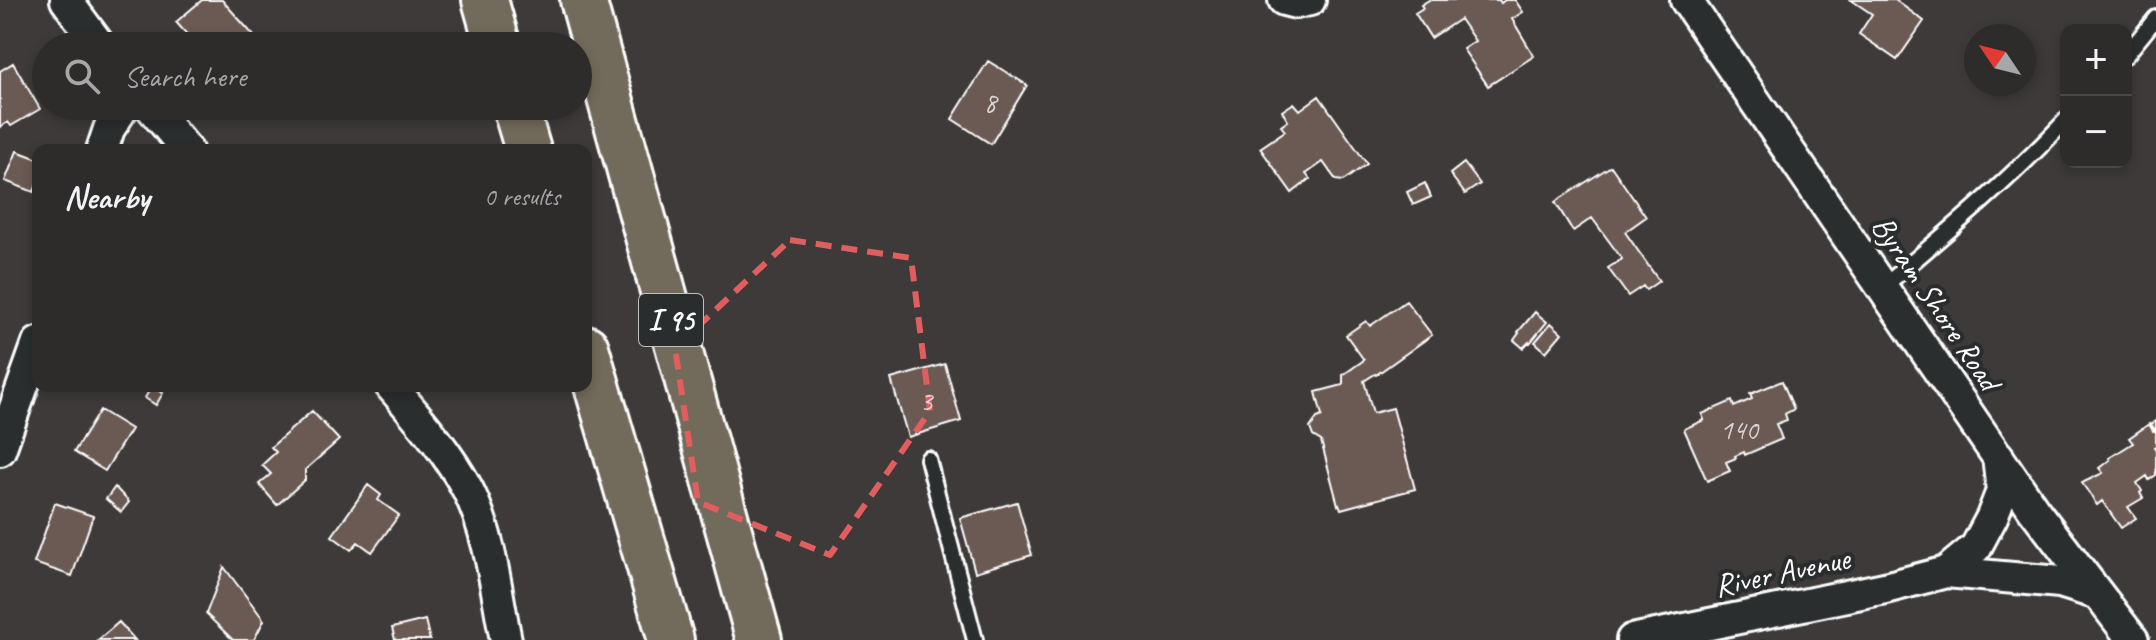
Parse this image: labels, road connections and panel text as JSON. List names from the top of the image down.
{
  "streets": {
    "highway": ["I 95"],
    "street": ["Byram Shore Road", "River Avenue"]
  },
  "crossings": [
    ["Byram Shore Road", "River Avenue"]
  ],
  "house_numbers": ["8", "3", "140"],
  "north": "top left",
  "page": {
    "map_buttons": ["+", "−"],
    "search": "Search here",
    "heading": ["Nearby", "0 results"]
  }
}
